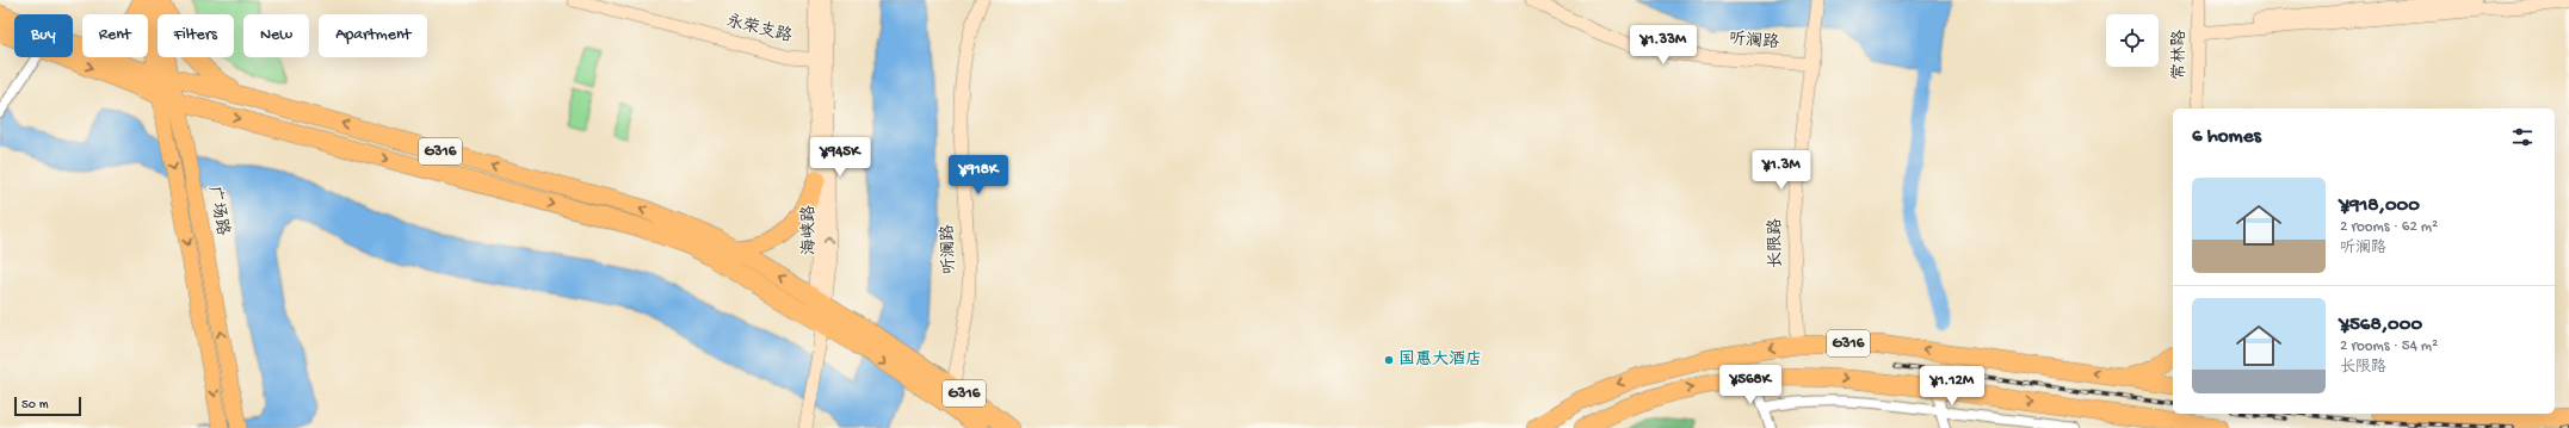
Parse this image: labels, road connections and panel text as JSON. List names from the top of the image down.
{
  "streets": {
    "highway": ["G316"],
    "main road": ["广场路"],
    "street": [
      "永荣支路",
      "听澜路",
      "常林路",
      "海峡路",
      "长限路"
    ]
  },
  "crossings": [
    ["永荣支路", "海峡路"],
    ["听澜路", "G316"],
    ["听澜路", "长限路"],
    ["G316", "广场路"],
    ["G316", "海峡路"],
    ["G316", "长限路"]
  ],
  "places": ["国惠大酒店"],
  "scale_bar": "50 m",
  "page": {
    "chip": [
      "Buy",
      "Rent",
      "Filters",
      "New",
      "Apartment"
    ],
    "price": [
      "¥1.33M",
      "¥945K",
      "¥1.3M",
      "¥918K",
      "¥568K",
      "¥1.12M"
    ],
    "heading": "6 homes",
    "list": [
      {
        "name": "¥918,000",
        "note": "2 rooms · 62 m² · 听澜路"
      },
      {
        "name": "¥568,000",
        "note": "2 rooms · 54 m² · 长限路"
      }
    ],
    "scale": "50 m"
  }
}
